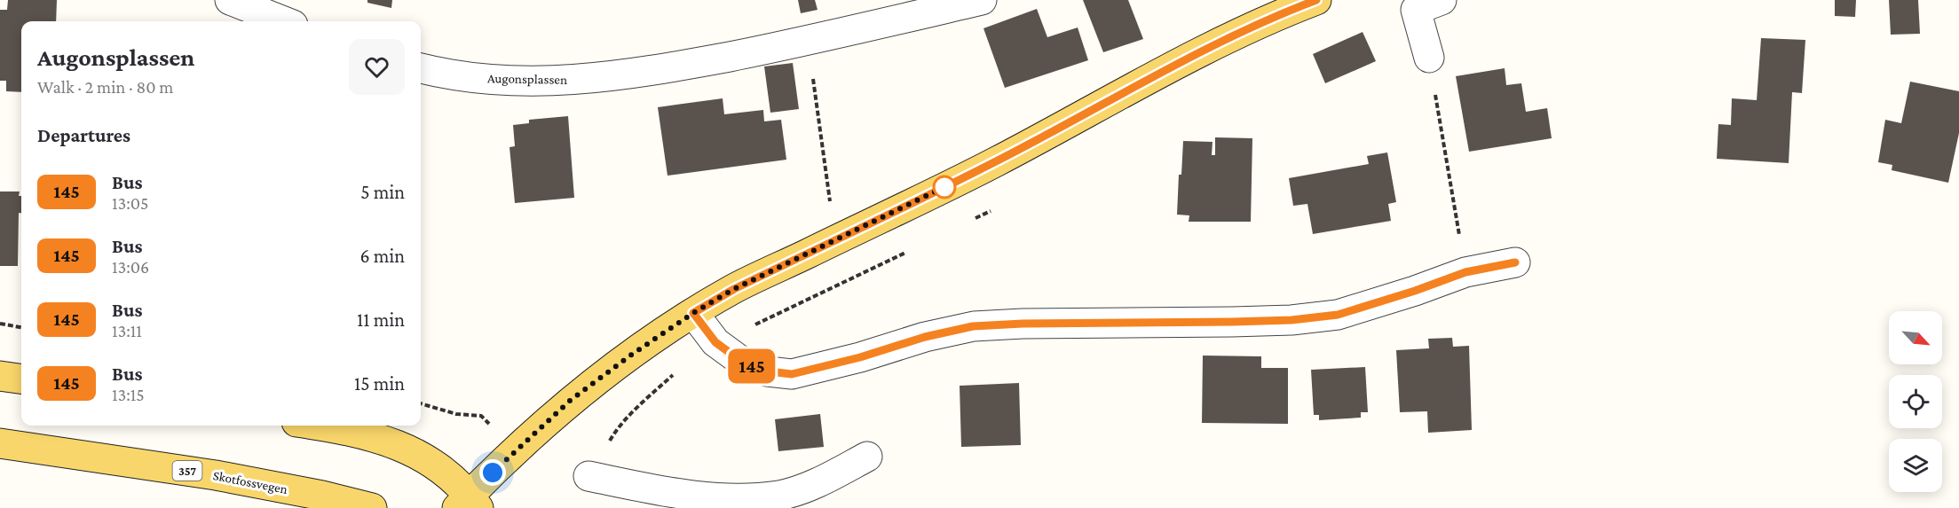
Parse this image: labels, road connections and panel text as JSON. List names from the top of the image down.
{
  "streets": {
    "main road": ["357", "Skotfossvegen"],
    "street": ["Augonsplassen"]
  },
  "lines": ["bus line 145"],
  "north": "bottom right",
  "page": {
    "on_map": "145",
    "heading": [
      ["Augonsplassen", "Walk · 2 min · 80 m"],
      "Departures"
    ],
    "list": [
      {
        "mark": "145",
        "name": "Bus",
        "note": "13:05",
        "value": "5 min"
      },
      {
        "mark": "145",
        "name": "Bus",
        "note": "13:06",
        "value": "6 min"
      },
      {
        "mark": "145",
        "name": "Bus",
        "note": "13:11",
        "value": "11 min"
      },
      {
        "mark": "145",
        "name": "Bus",
        "note": "13:15",
        "value": "15 min"
      }
    ]
  }
}
